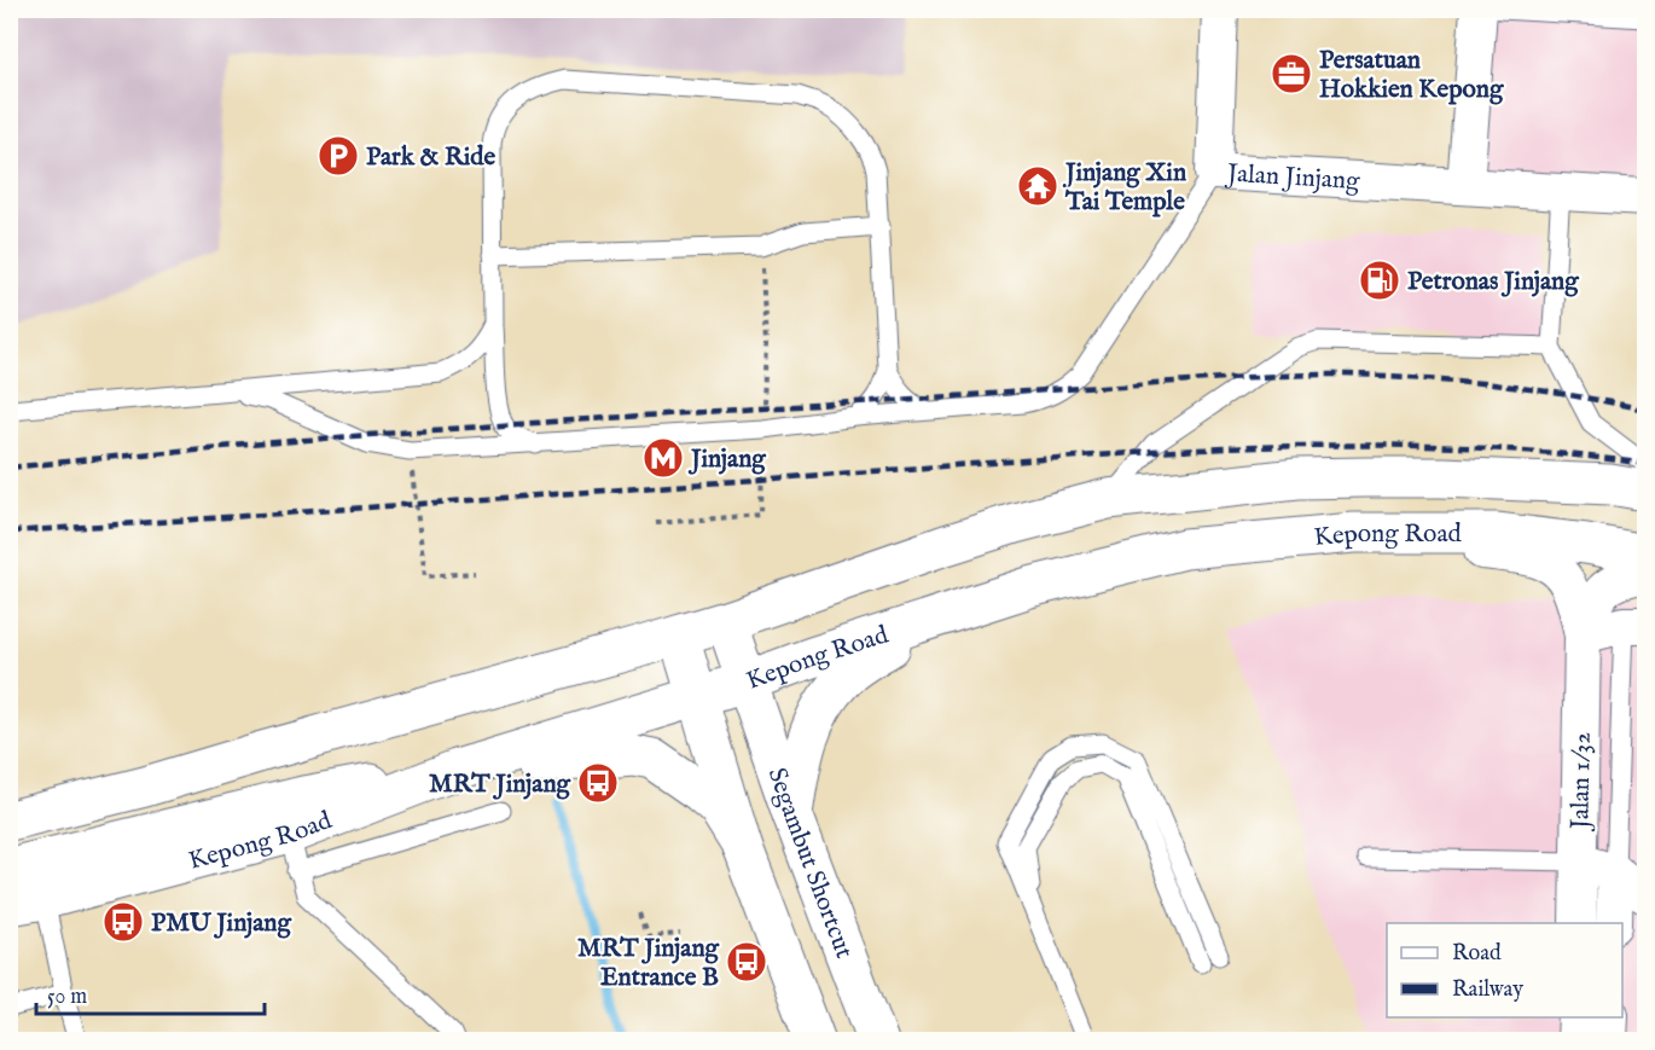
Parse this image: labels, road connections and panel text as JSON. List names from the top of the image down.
{
  "streets": {
    "main road": ["Kepong Road", "Segambut Shortcut"],
    "street": ["Jalan Jinjang", "Jalan 1/32"]
  },
  "crossings": [
    ["Kepong Road", "Jalan 1/32"],
    ["Kepong Road", "Segambut Shortcut"]
  ],
  "places": {
    "office": ["Persatuan Hokkien Kepong"],
    "parking": ["Park & Ride"],
    "temple": ["Jinjang Xin Tai Temple"],
    "fuel station": ["Petronas Jinjang"],
    "metro station": ["Jinjang"],
    "bus stop": ["MRT Jinjang", "PMU Jinjang", "MRT Jinjang Entrance B"]
  },
  "legend": ["Road", "Railway"],
  "scale_bar": "50 m"
}
